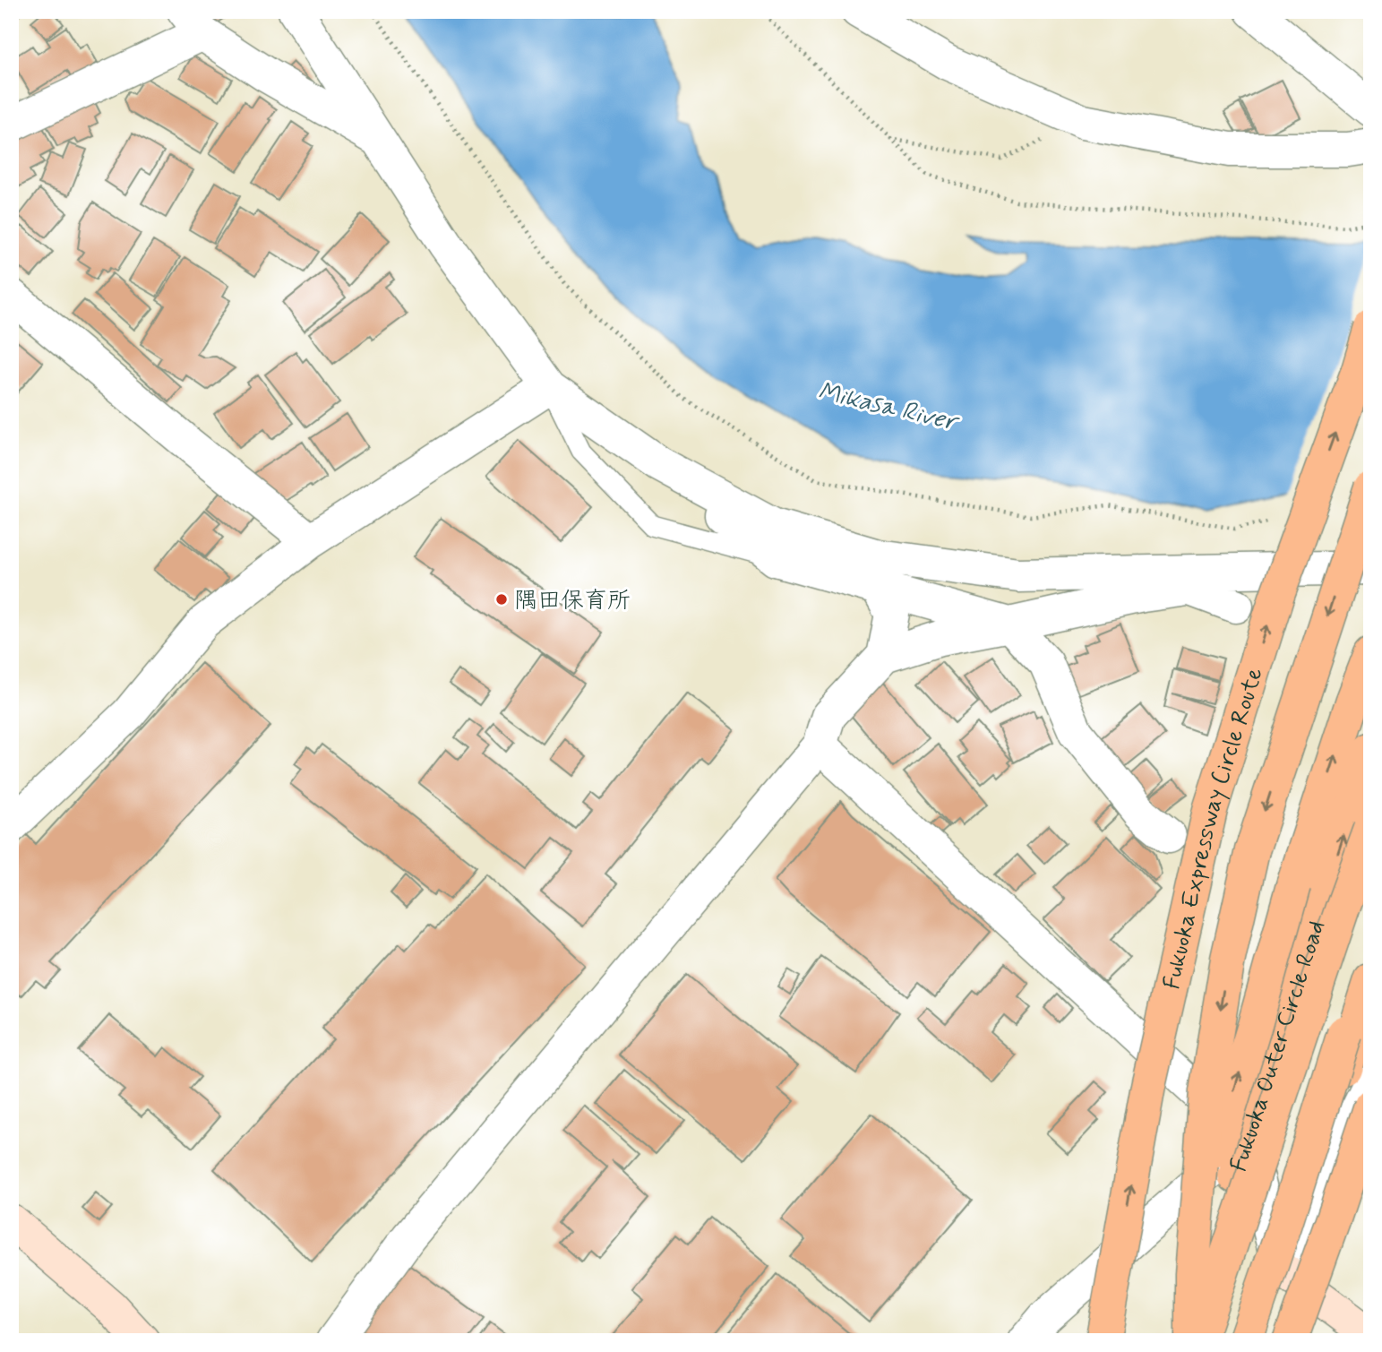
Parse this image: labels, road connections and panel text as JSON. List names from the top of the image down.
{
  "streets": {
    "highway": ["Fukuoka Expressway Circle Route", "Fukuoka Outer Circle Road"]
  },
  "water": ["Mikasa River"],
  "places": ["隅田保育所"]
}
